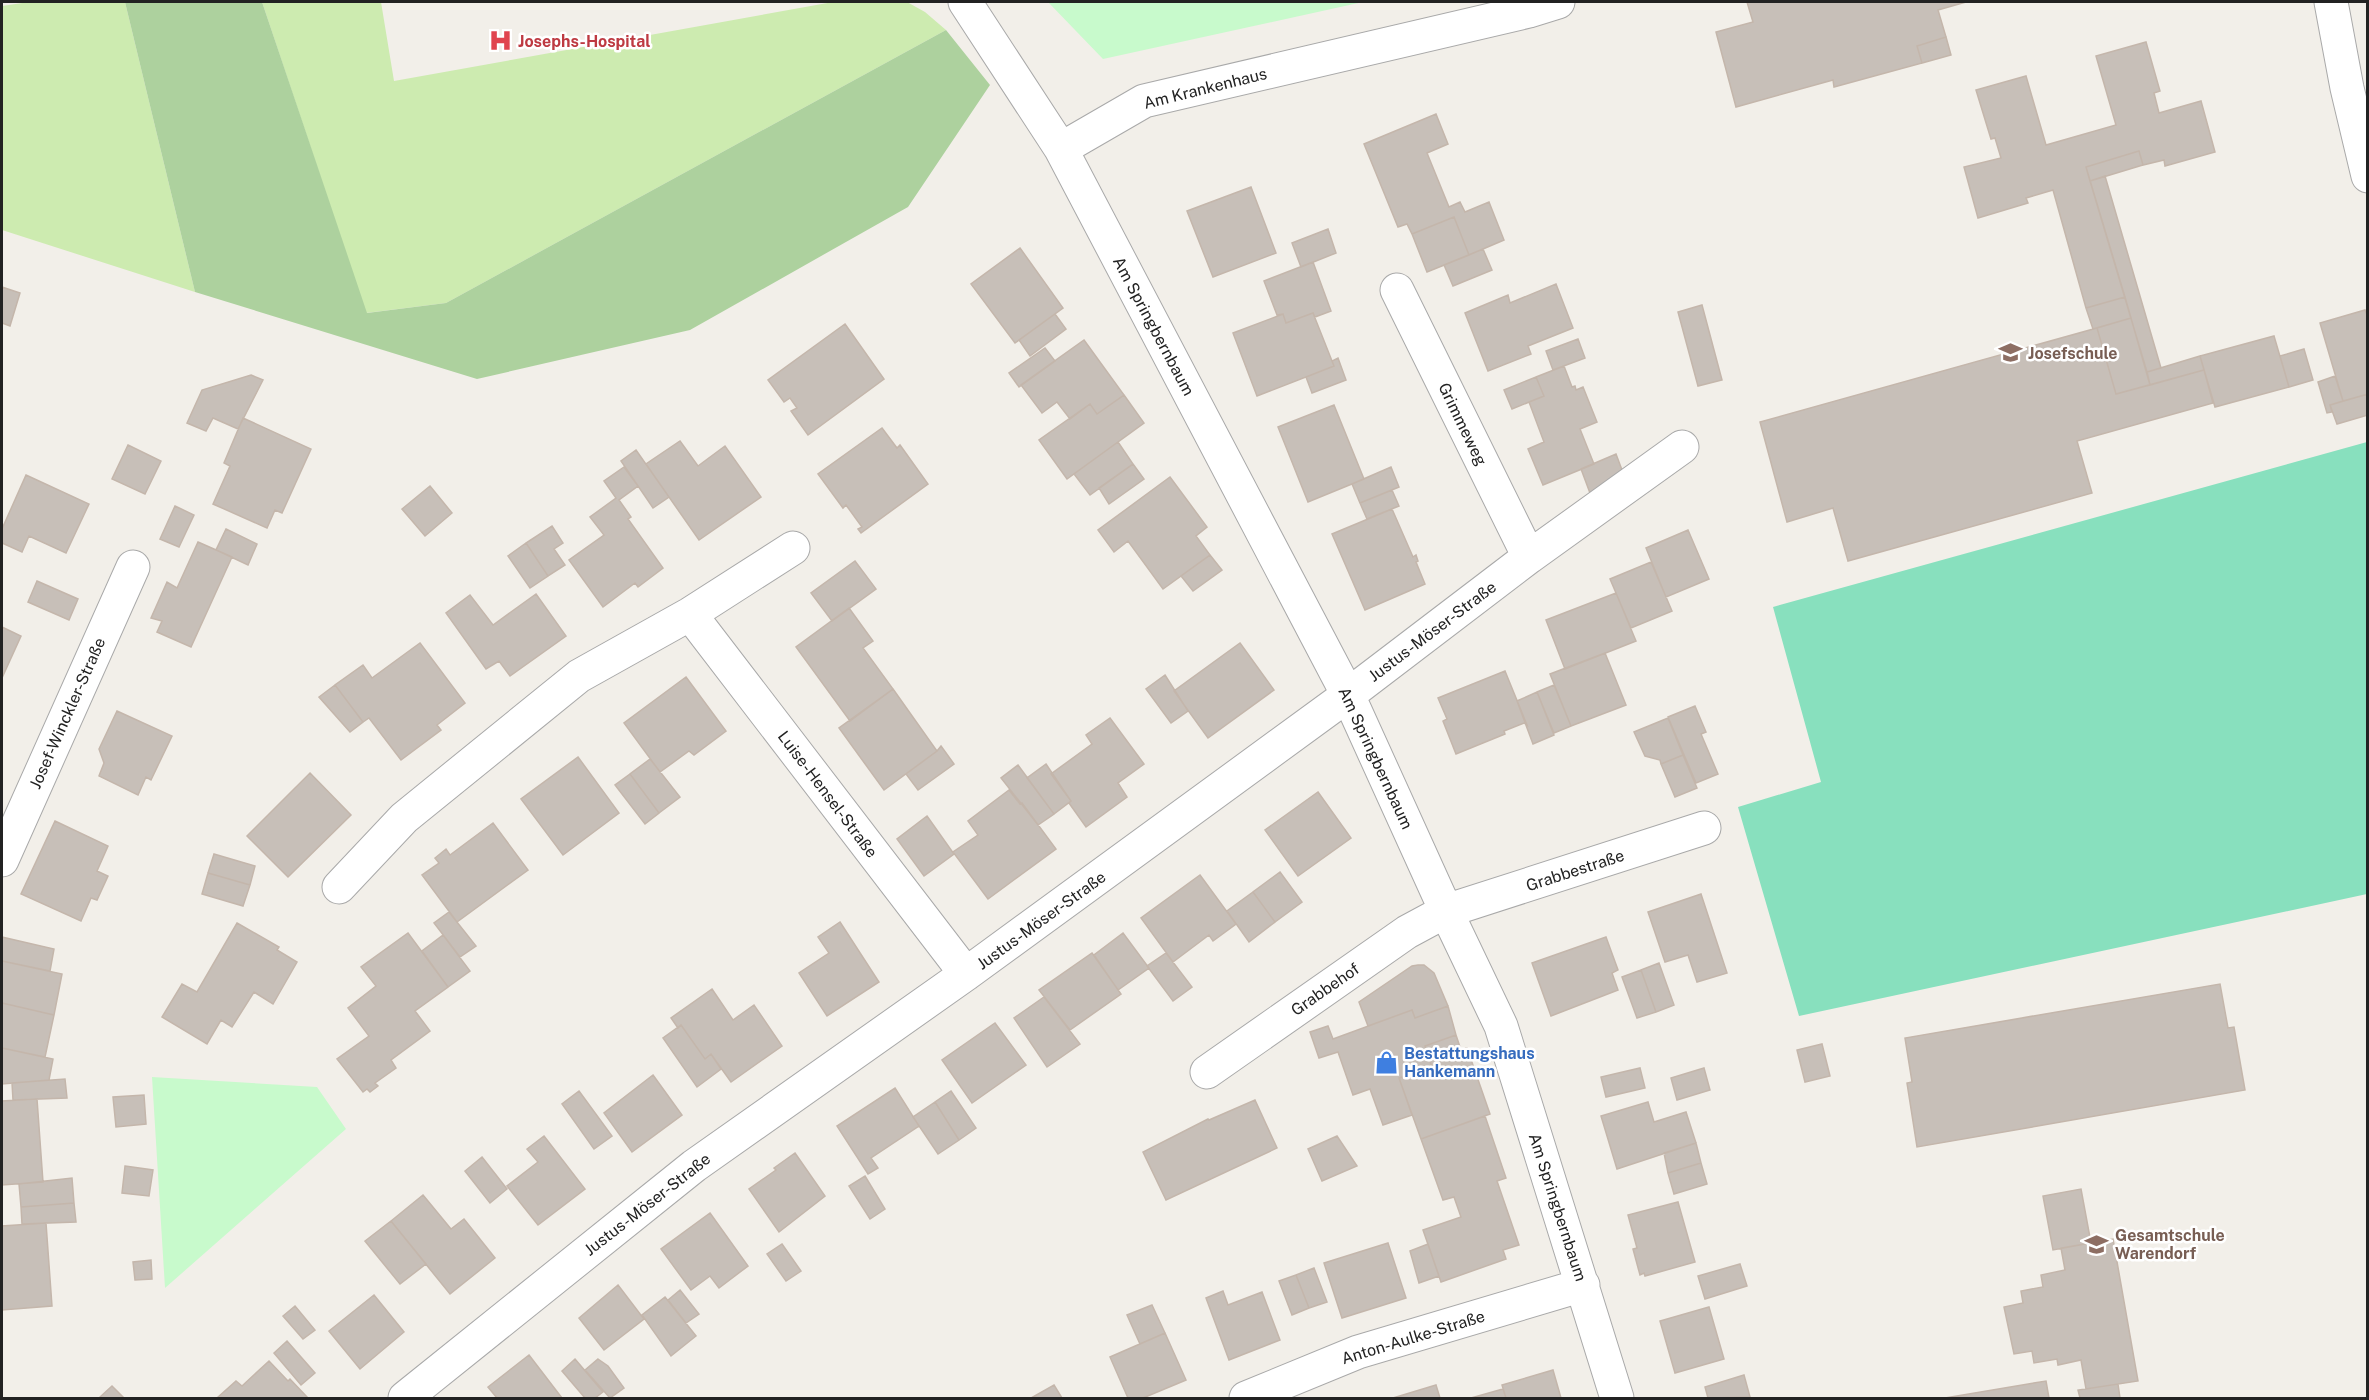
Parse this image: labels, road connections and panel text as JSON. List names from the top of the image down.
{
  "streets": {
    "street": [
      "Am Krankenhaus",
      "Am Springbernbaum",
      "Grimmeweg",
      "Justus-Möser-Straße",
      "Josef-Winckler-Straße",
      "Luise-Hensel-Straße",
      "Grabbestraße",
      "Grabbehof",
      "Anton-Aulke-Straße"
    ]
  },
  "crossings": [
    ["Am Krankenhaus", "Am Springbernbaum"],
    ["Am Springbernbaum", "Justus-Möser-Straße"],
    ["Am Springbernbaum", "Grabbestraße"],
    ["Am Springbernbaum", "Grabbehof"],
    ["Am Springbernbaum", "Anton-Aulke-Straße"],
    ["Grimmeweg", "Justus-Möser-Straße"],
    ["Justus-Möser-Straße", "Luise-Hensel-Straße"],
    ["Grabbestraße", "Grabbehof"]
  ],
  "places": {
    "hospital": ["Josephs-Hospital"],
    "school or university": ["Josefschule", "Gesamtschule Warendorf"],
    "shop": ["Bestattungshaus Hankemann"]
  }
}
